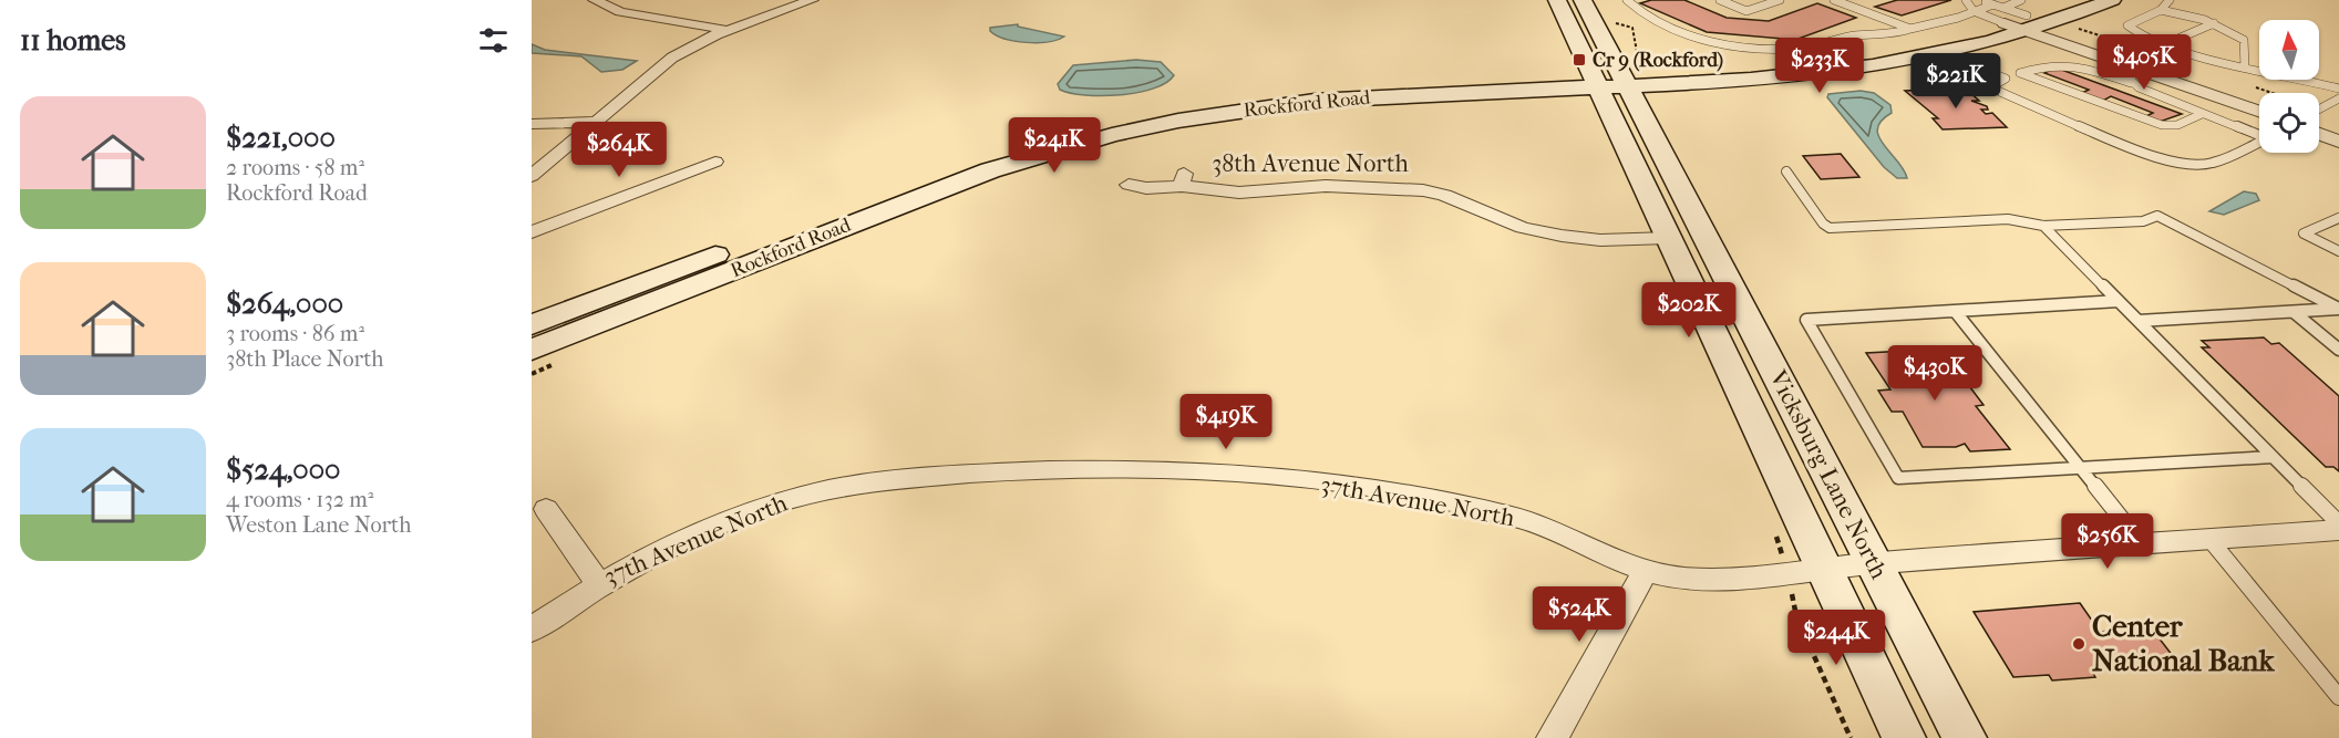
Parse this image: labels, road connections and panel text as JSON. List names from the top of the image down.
{
  "streets": {
    "main road": ["Rockford Road", "Vicksburg Lane North"],
    "street": ["38th Avenue North", "37th Avenue North"]
  },
  "crossings": [
    ["Rockford Road", "Vicksburg Lane North"],
    ["38th Avenue North", "Vicksburg Lane North"],
    ["Vicksburg Lane North", "37th Avenue North"]
  ],
  "places": {
    "transit": ["Cr 9 (Rockford)"],
    "other": ["Center National Bank"]
  },
  "north": "top",
  "page": {
    "heading": "11 homes",
    "price": [
      "$405K",
      "$233K",
      "$221K",
      "$241K",
      "$264K",
      "$202K",
      "$430K",
      "$419K",
      "$256K",
      "$524K",
      "$244K"
    ],
    "list": [
      {
        "name": "$221,000",
        "note": "2 rooms · 58 m² · Rockford Road"
      },
      {
        "name": "$264,000",
        "note": "3 rooms · 86 m² · 38th Place North"
      },
      {
        "name": "$524,000",
        "note": "4 rooms · 132 m² · Weston Lane North"
      }
    ]
  }
}
